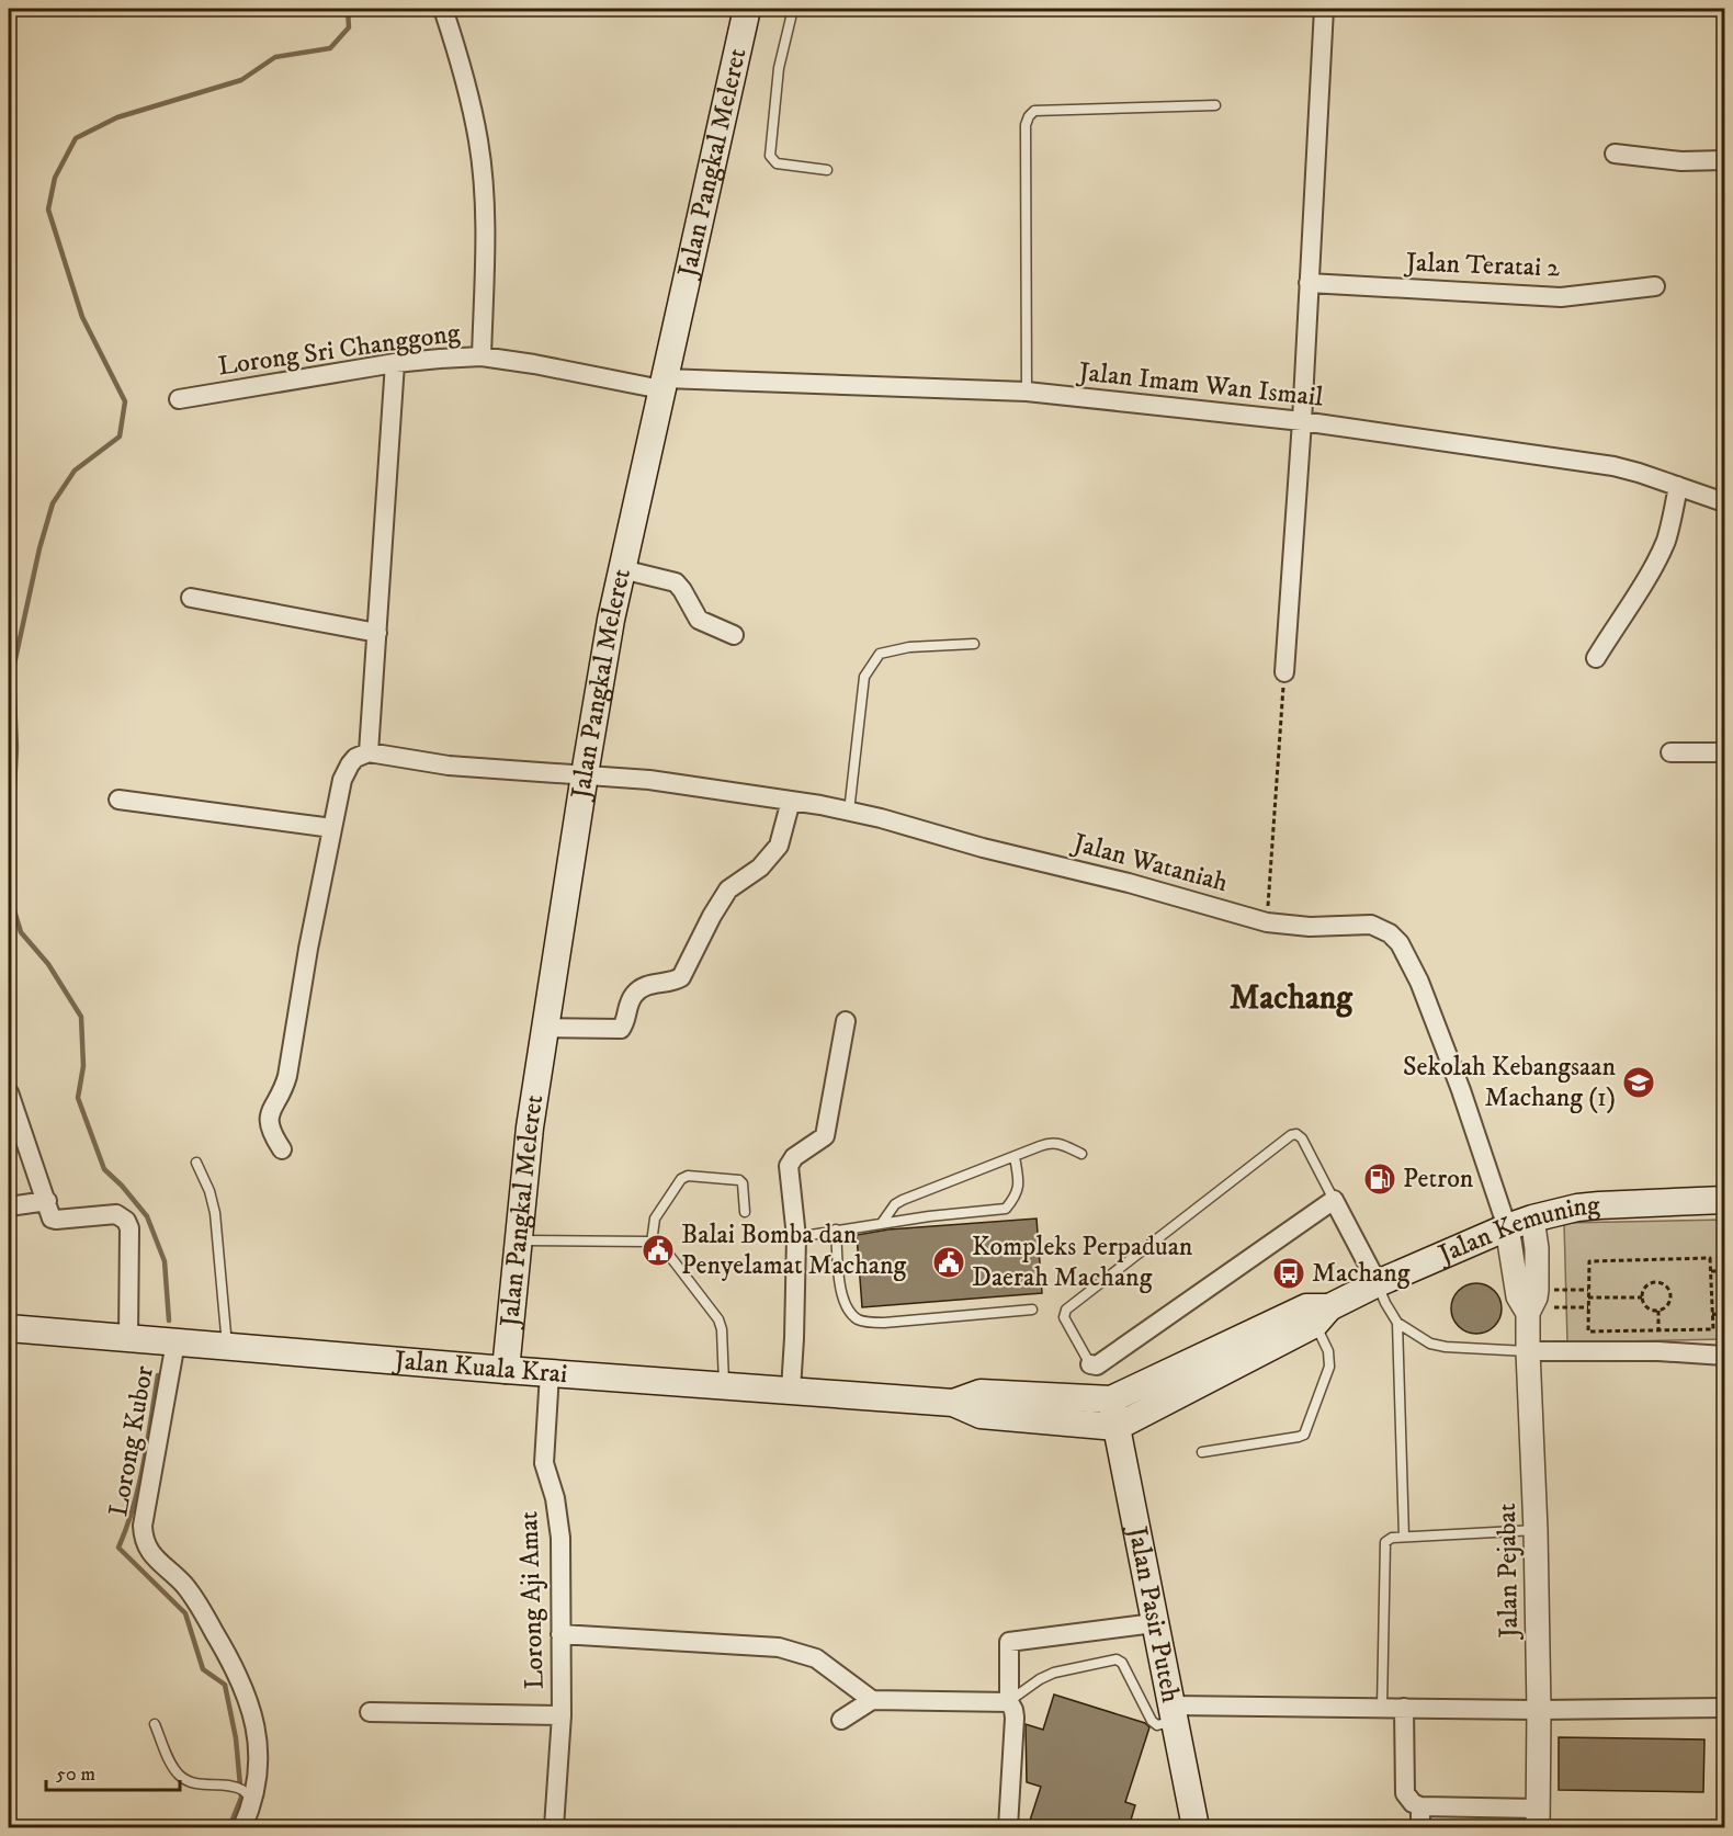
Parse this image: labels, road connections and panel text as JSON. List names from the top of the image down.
{
  "streets": {
    "main road": [
      "Jalan Pangkal Meleret",
      "Jalan Kemuning",
      "Jalan Kuala Krai",
      "Jalan Pasir Puteh"
    ],
    "street": [
      "Jalan Teratai 2",
      "Lorong Sri Changgong",
      "Jalan Imam Wan Ismail",
      "Jalan Wataniah",
      "Lorong Kubor",
      "Jalan Pejabat",
      "Lorong Aji Amat"
    ]
  },
  "crossings": [
    ["Jalan Pangkal Meleret", "Lorong Sri Changgong"],
    ["Jalan Pangkal Meleret", "Jalan Imam Wan Ismail"],
    ["Jalan Pangkal Meleret", "Jalan Wataniah"],
    ["Jalan Pangkal Meleret", "Jalan Kuala Krai"],
    ["Lorong Sri Changgong", "Jalan Imam Wan Ismail"],
    ["Jalan Wataniah", "Jalan Kemuning"],
    ["Jalan Wataniah", "Jalan Pejabat"],
    ["Jalan Kemuning", "Jalan Kuala Krai"],
    ["Jalan Kemuning", "Jalan Pejabat"],
    ["Jalan Kemuning", "Jalan Pasir Puteh"],
    ["Jalan Kuala Krai", "Lorong Kubor"],
    ["Jalan Kuala Krai", "Lorong Aji Amat"],
    ["Jalan Kuala Krai", "Jalan Pasir Puteh"]
  ],
  "districts": ["Machang"],
  "places": {
    "school or university": ["Sekolah Kebangsaan Machang (1)"],
    "fuel station": ["Petron"],
    "public building": ["Balai Bomba dan Penyelamat Machang", "Kompleks Perpaduan Daerah Machang"],
    "bus stop": ["Machang"]
  },
  "scale_bar": "50 m"
}
